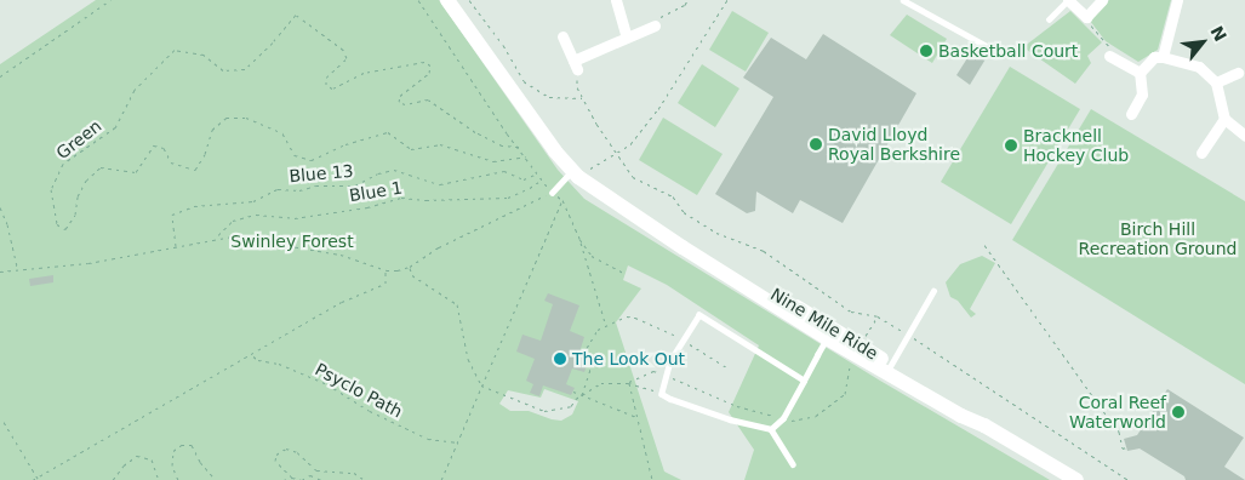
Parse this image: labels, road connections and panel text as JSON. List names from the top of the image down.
{
  "streets": {
    "main road": ["Nine Mile Ride"],
    "path": [
      "Green",
      "Blue 13",
      "Blue 1",
      "Psyclo Path"
    ]
  },
  "parks": ["Birch Hill Recreation Ground", "Swinley Forest"],
  "places": [
    "Basketball Court",
    "David Lloyd Royal Berkshire",
    "Bracknell Hockey Club",
    "The Look Out",
    "Coral Reef Waterworld"
  ],
  "north": "top right"
}
